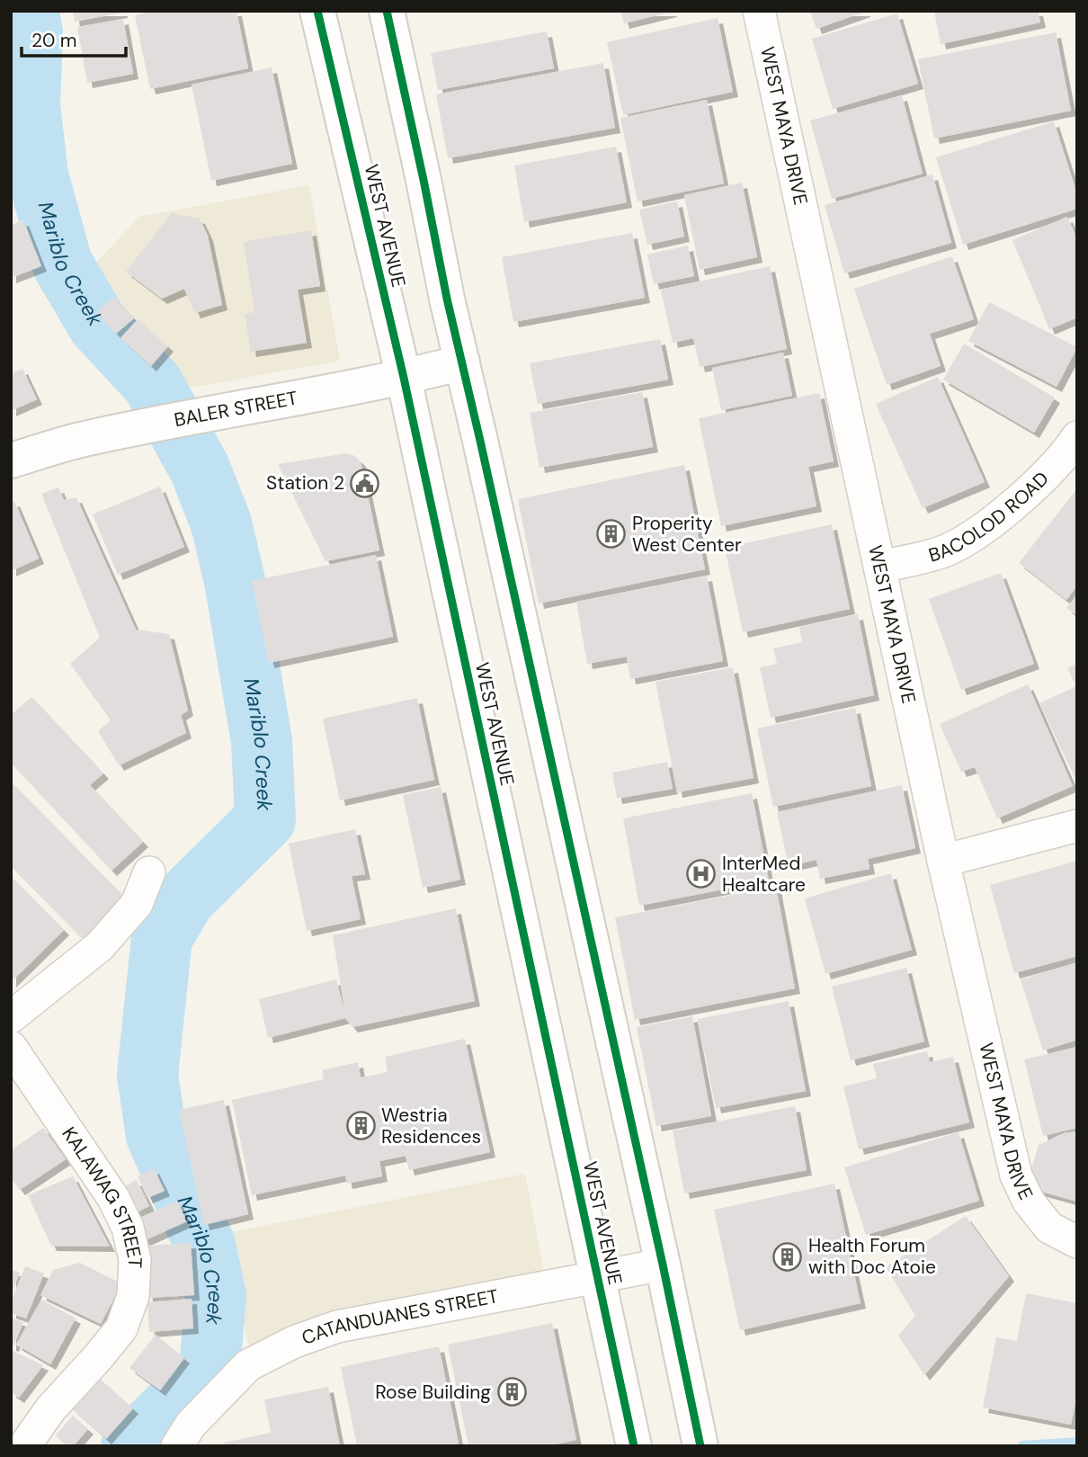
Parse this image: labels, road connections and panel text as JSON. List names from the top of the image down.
{
  "streets": {
    "main road": ["WEST AVENUE", "BALER STREET"],
    "street": [
      "WEST MAYA DRIVE",
      "BACOLOD ROAD",
      "KALAWAG STREET",
      "CATANDUANES STREET"
    ]
  },
  "crossings": [
    ["WEST MAYA DRIVE", "BACOLOD ROAD"],
    ["WEST AVENUE", "BALER STREET"],
    ["WEST AVENUE", "CATANDUANES STREET"]
  ],
  "water": ["Mariblo Creek"],
  "places": {
    "public building": ["Station 2"],
    "building": [
      "Properity West Center",
      "Westria Residences",
      "Health Forum with Doc Atoie",
      "Rose Building"
    ],
    "hospital": ["InterMed Healtcare"]
  },
  "scale_bar": "20 m"
}
